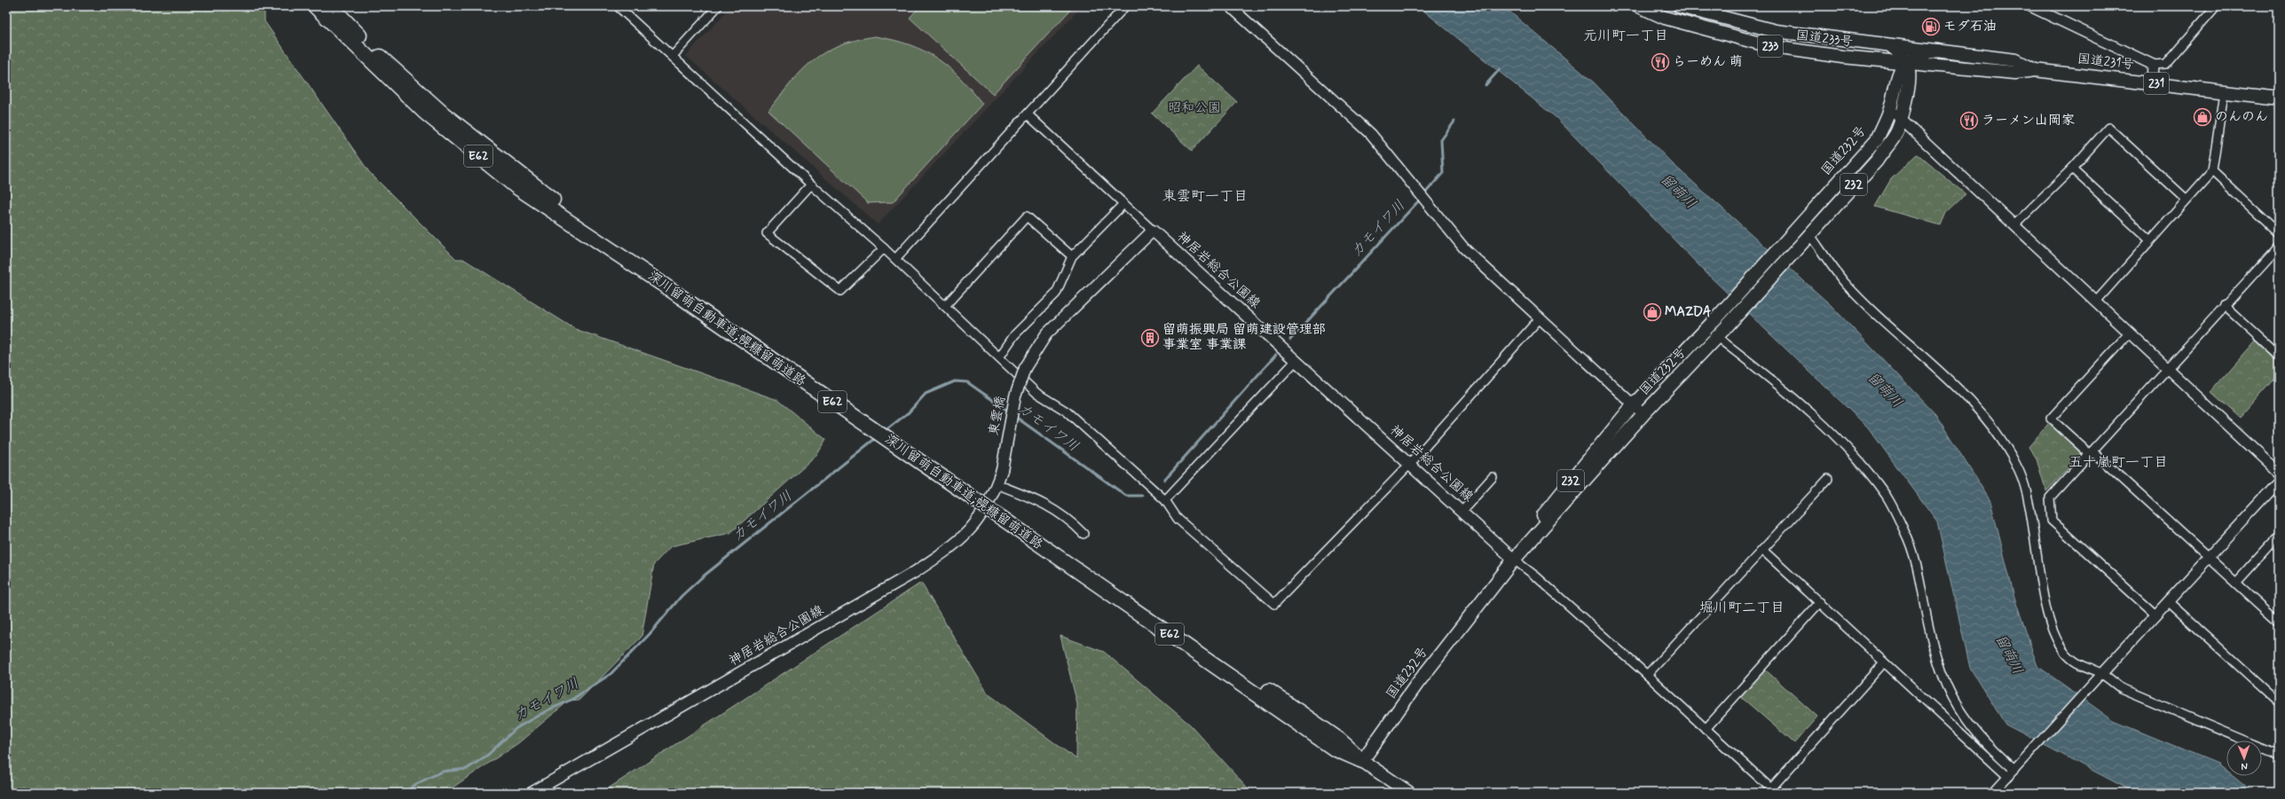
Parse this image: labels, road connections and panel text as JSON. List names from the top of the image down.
{
  "streets": {
    "highway": [
      "国道233号",
      "233",
      "国道231号",
      "231",
      "国道232号",
      "E62",
      "232",
      "深川留萌自動車道;幌糠留萌道路"
    ],
    "main road": ["神居岩総合公園線", "東雲橋"]
  },
  "crossings": [
    ["国道233号", "国道231号"],
    ["国道233号", "国道232号"],
    ["国道231号", "国道232号"],
    ["国道232号", "神居岩総合公園線"],
    ["国道232号", "深川留萌自動車道;幌糠留萌道路"],
    ["神居岩総合公園線", "東雲橋"]
  ],
  "districts": [
    "元川町一丁目",
    "東雲町一丁目",
    "五十嵐町一丁目",
    "堀川町二丁目"
  ],
  "water": ["留萌川", "カモイワ川"],
  "parks": ["昭和公園"],
  "places": {
    "fuel station": ["モダ石油"],
    "restaurant": ["らーめん 萌", "ラーメン山岡家"],
    "shop": ["のんのん", "MAZDA"],
    "building": ["留萌振興局 留萌建設管理部 事業室 事業課"]
  },
  "north": "bottom"
}
